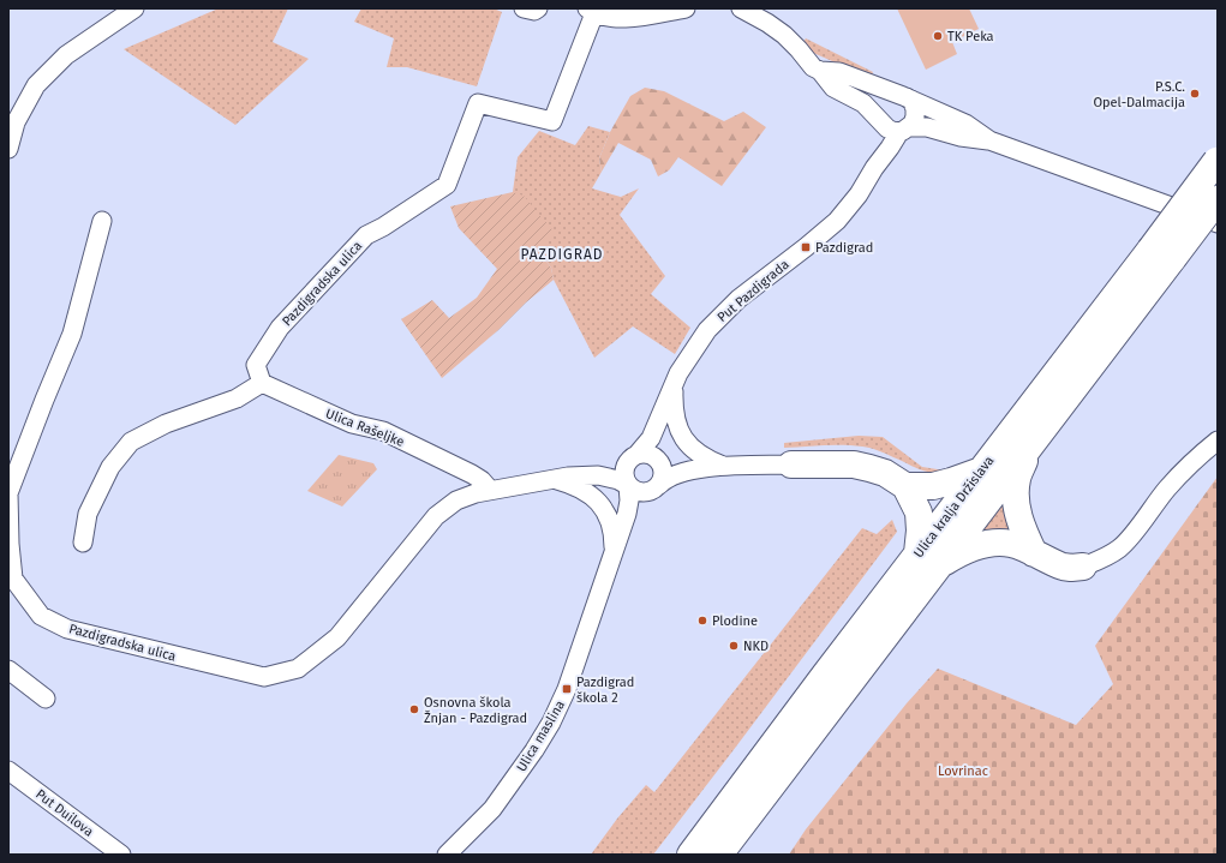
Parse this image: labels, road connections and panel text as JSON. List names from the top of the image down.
{
  "streets": {
    "highway": ["Ulica kralja Držislava"],
    "street": [
      "Pazdigradska ulica",
      "Put Pazdigrada",
      "Ulica Rašeljke",
      "Ulica maslina",
      "Put Duilova"
    ]
  },
  "crossings": [
    ["Pazdigradska ulica", "Put Pazdigrada"],
    ["Pazdigradska ulica", "Ulica Rašeljke"],
    ["Put Pazdigrada", "Ulica Rašeljke"],
    ["Put Pazdigrada", "Ulica maslina"]
  ],
  "districts": ["PAZDIGRAD"],
  "parks": ["Lovrinac"],
  "places": {
    "other": [
      "TK Peka",
      "P.S.C. Opel-Dalmacija",
      "Plodine",
      "NKD",
      "Osnovna škola Žnjan - Pazdigrad"
    ],
    "transit": ["Pazdigrad", "Pazdigrad škola 2"]
  }
}
